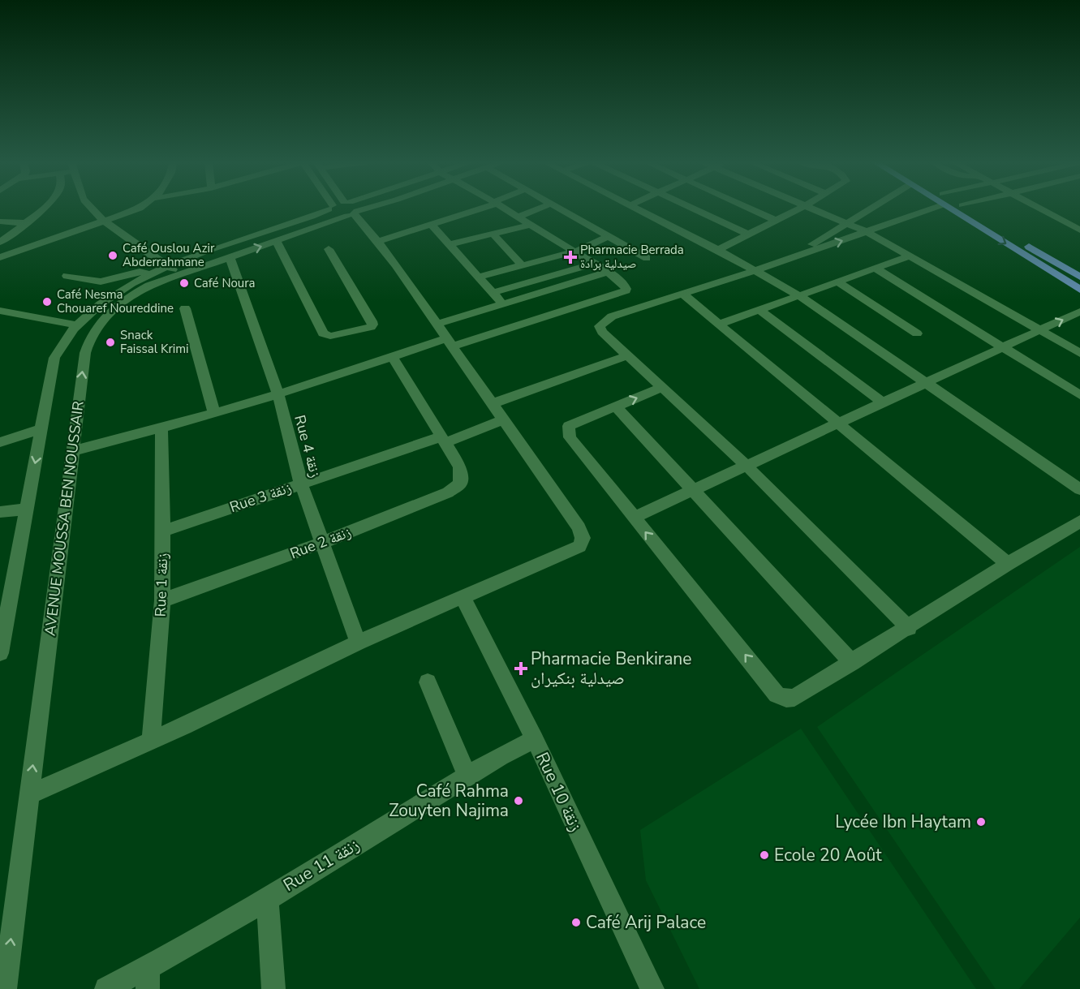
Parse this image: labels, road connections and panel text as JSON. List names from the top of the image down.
{
  "streets": {
    "street": [
      "Rue 4 زنقة",
      "Rue 3 زنقة",
      "AVENUE MOUSSA BEN NOUSSAIR",
      "Rue 2 زنقة",
      "Rue 1 زنقة",
      "Rue 10 زنقة",
      "Rue 11 زنقة"
    ]
  },
  "crossings": [
    ["Rue 4 زنقة", "Rue 3 زنقة"],
    ["Rue 4 زنقة", "AVENUE MOUSSA BEN NOUSSAIR"],
    ["Rue 4 زنقة", "Rue 2 زنقة"],
    ["Rue 3 زنقة", "Rue 2 زنقة"],
    ["Rue 3 زنقة", "Rue 1 زنقة"],
    ["Rue 2 زنقة", "Rue 1 زنقة"],
    ["Rue 10 زنقة", "Rue 11 زنقة"]
  ],
  "places": {
    "other": [
      "Café Ouslou Azir Abderrahmane",
      "Café Noura",
      "Café Nesma Chouaref Noureddine",
      "Snack Faissal Krimi",
      "Café Rahma Zouyten Najima",
      "Lycée Ibn Haytam",
      "Ecole 20 Août",
      "Café Arij Palace"
    ],
    "health": ["Pharmacie Berrada صيدلية برادة", "Pharmacie Benkirane صيدلية بنكيران"]
  }
}
